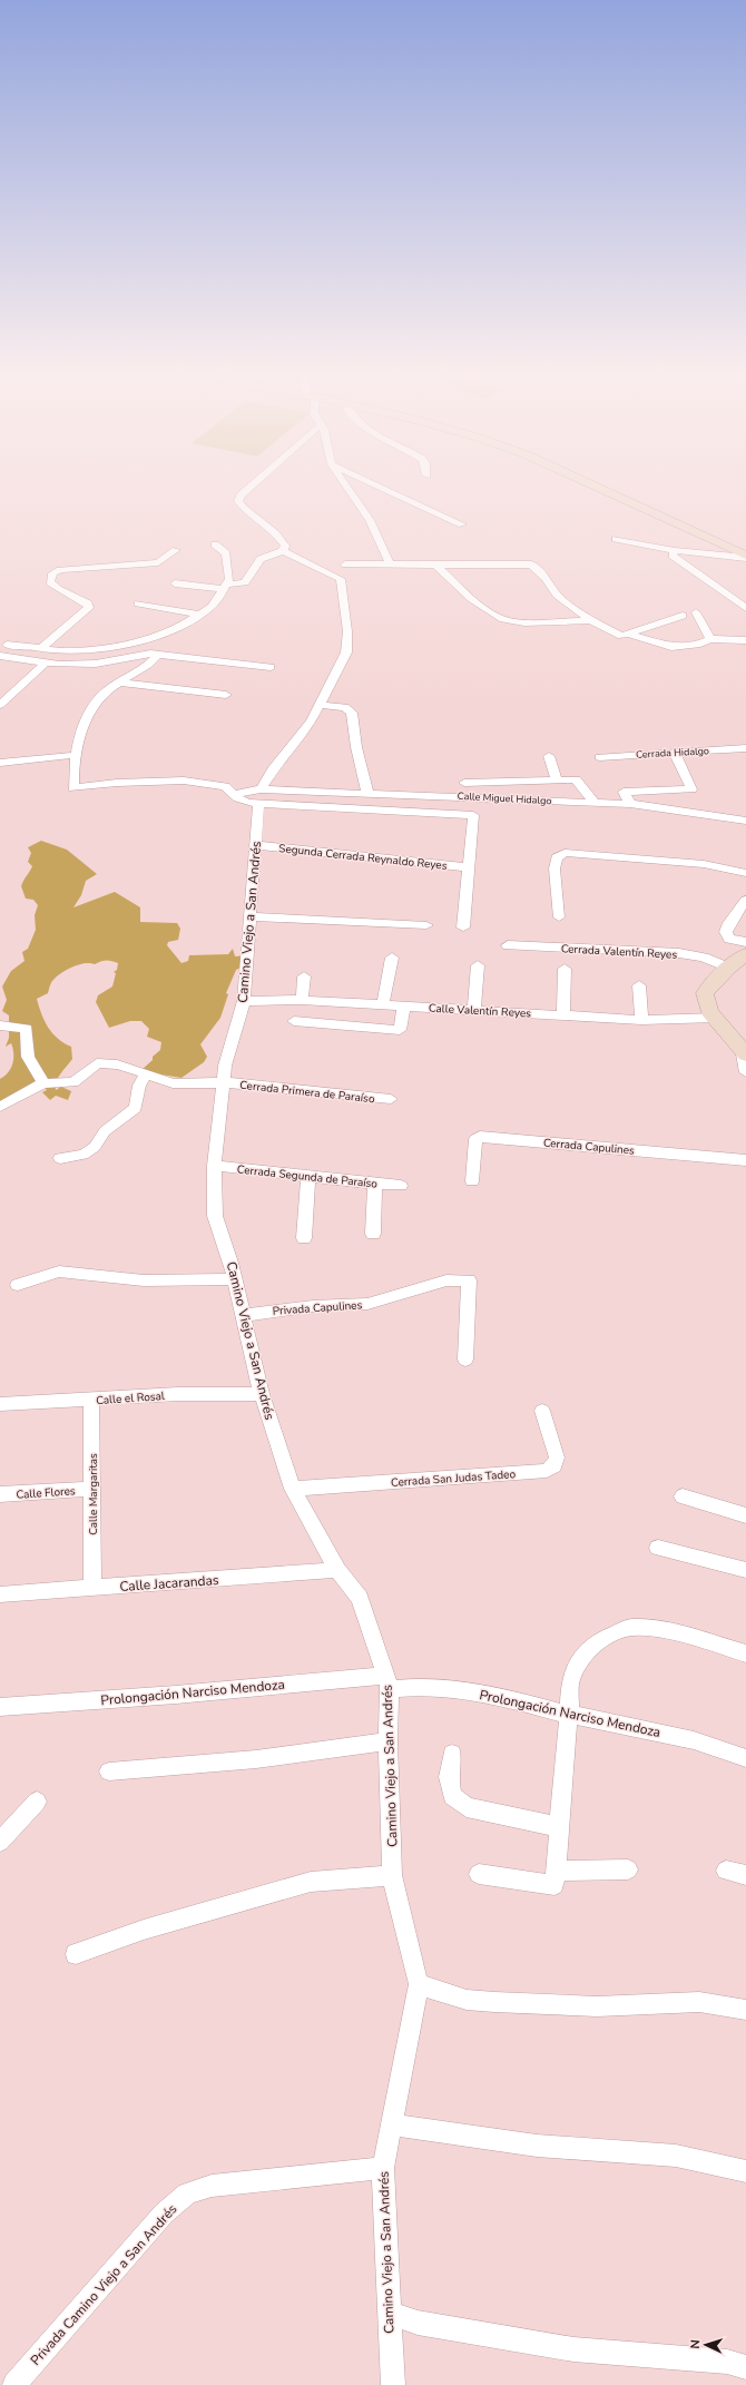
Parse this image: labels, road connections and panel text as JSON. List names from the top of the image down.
{
  "streets": {
    "street": [
      "Cerrada Hidalgo",
      "Calle Miguel Hidalgo",
      "Segunda Cerrada Reynaldo Reyes",
      "Camino Viejo a San Andrés",
      "Cerrada Valentín Reyes",
      "Calle Valentín Reyes",
      "Cerrada Primera de Paraíso",
      "Cerrada Capulines",
      "Cerrada Segunda de Paraíso",
      "Privada Capulines",
      "Calle el Rosal",
      "Cerrada San Judas Tadeo",
      "Calle Flores",
      "Calle Margaritas",
      "Calle Jacarandas",
      "Prolongación Narciso Mendoza",
      "Privada Camino Viejo a San Andrés"
    ]
  },
  "crossings": [
    ["Calle Miguel Hidalgo", "Camino Viejo a San Andrés"],
    ["Segunda Cerrada Reynaldo Reyes", "Camino Viejo a San Andrés"],
    ["Camino Viejo a San Andrés", "Calle Valentín Reyes"],
    ["Camino Viejo a San Andrés", "Cerrada Primera de Paraíso"],
    ["Camino Viejo a San Andrés", "Cerrada Segunda de Paraíso"],
    ["Camino Viejo a San Andrés", "Privada Capulines"],
    ["Camino Viejo a San Andrés", "Calle el Rosal"],
    ["Camino Viejo a San Andrés", "Cerrada San Judas Tadeo"],
    ["Camino Viejo a San Andrés", "Calle Jacarandas"],
    ["Camino Viejo a San Andrés", "Prolongación Narciso Mendoza"],
    ["Camino Viejo a San Andrés", "Privada Camino Viejo a San Andrés"],
    ["Calle el Rosal", "Calle Margaritas"],
    ["Calle Flores", "Calle Margaritas"],
    ["Calle Margaritas", "Calle Jacarandas"]
  ],
  "north": "left"
}
